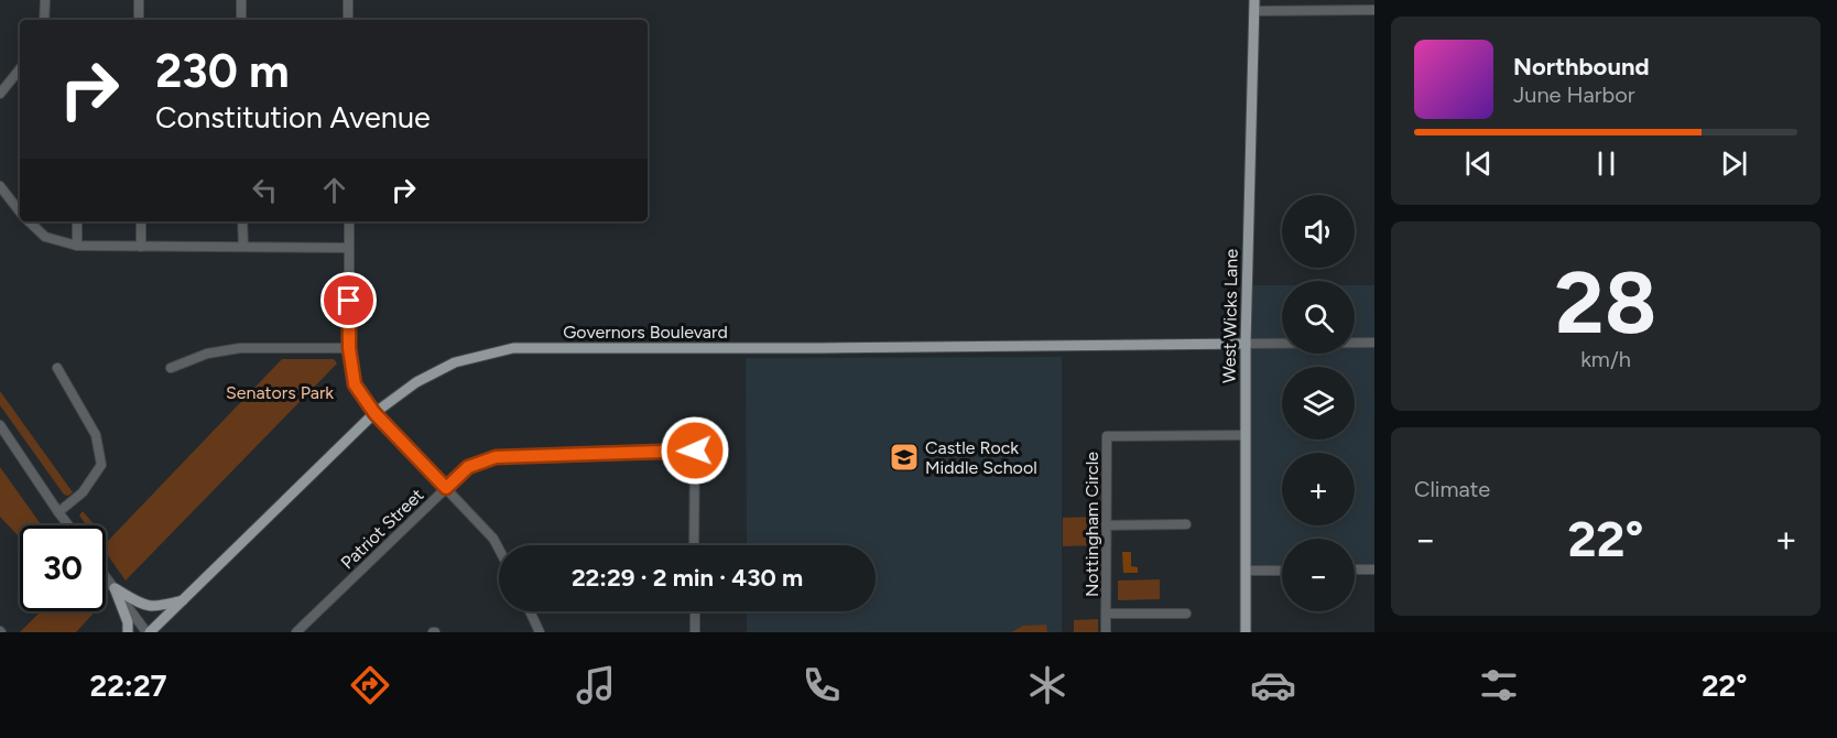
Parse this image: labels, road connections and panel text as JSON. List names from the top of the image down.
{
  "streets": {
    "main road": ["West Wicks Lane", "Governors Boulevard"],
    "street": ["Nottingham Circle", "Patriot Street"]
  },
  "crossings": [
    ["West Wicks Lane", "Governors Boulevard"],
    ["West Wicks Lane", "Nottingham Circle"]
  ],
  "parks": ["Senators Park"],
  "places": {
    "school or university": ["Castle Rock Middle School"]
  },
  "page": {
    "turn": ["230 m", "Constitution Avenue"],
    "song": ["Northbound", "June Harbor"],
    "map_buttons": ["+", "−"],
    "tile": [
      ["28", "km/h"],
      "Climate"
    ],
    "heat": ["−", "22°", "+"],
    "limit": "30",
    "trip": "22:29 · 2 min · 430 m",
    "tabs": ["22:27", "22°"]
  }
}
